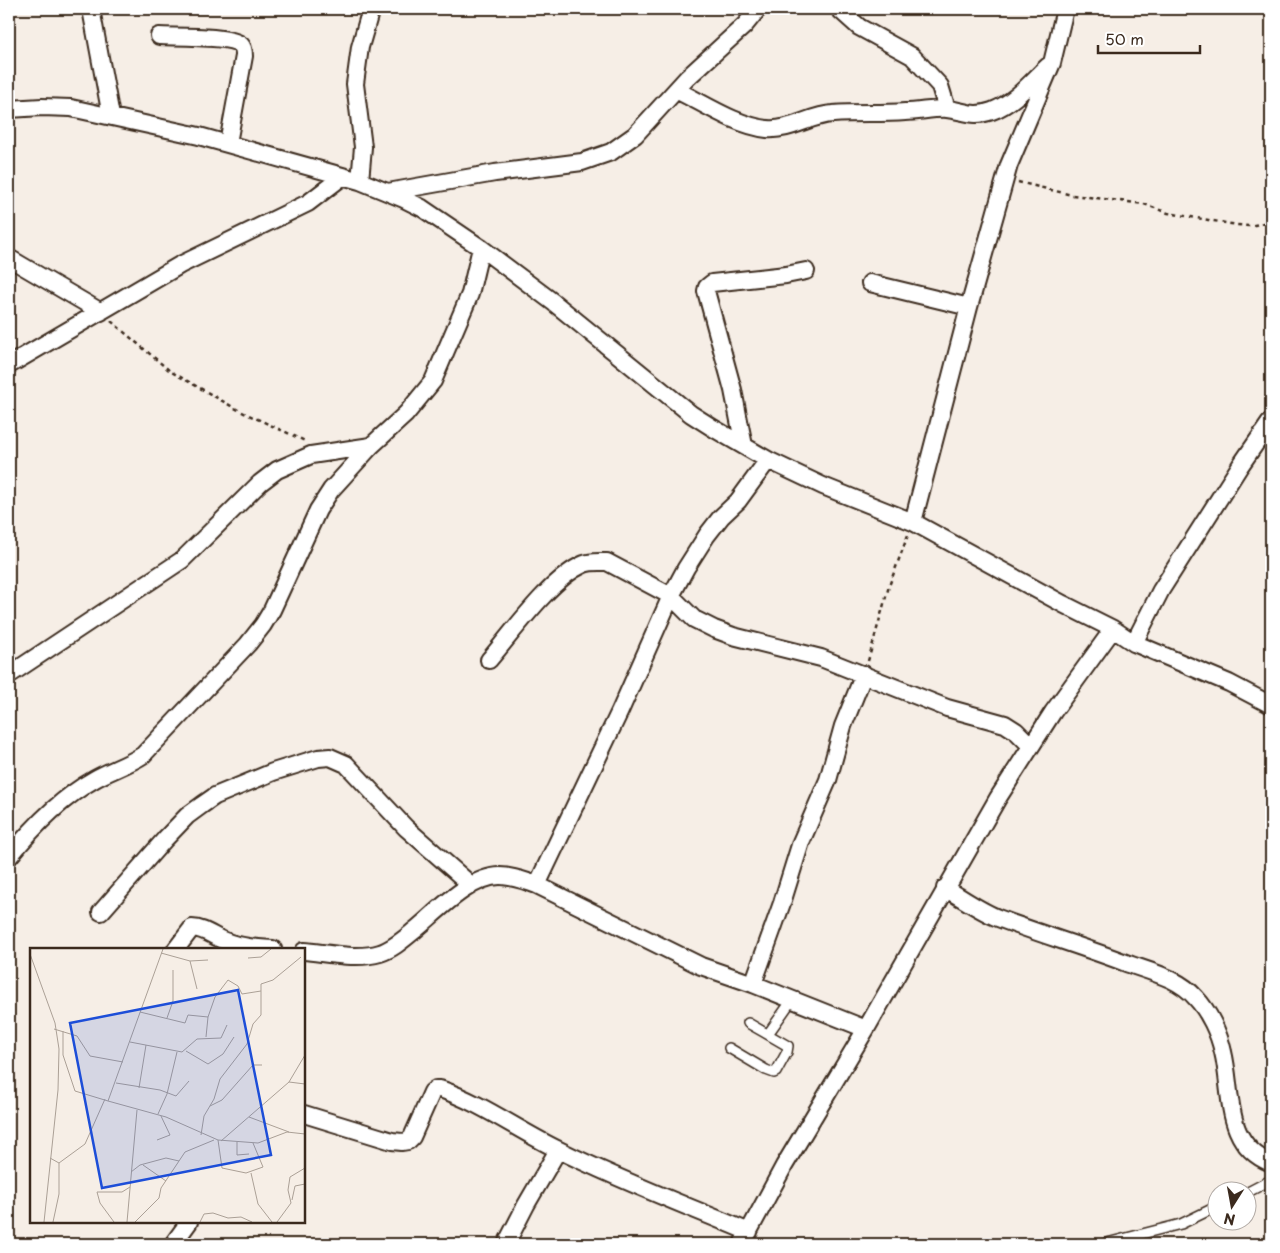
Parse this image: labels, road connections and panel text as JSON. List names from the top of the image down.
{
  "scale_bar": "50 m",
  "north": "bottom"
}
